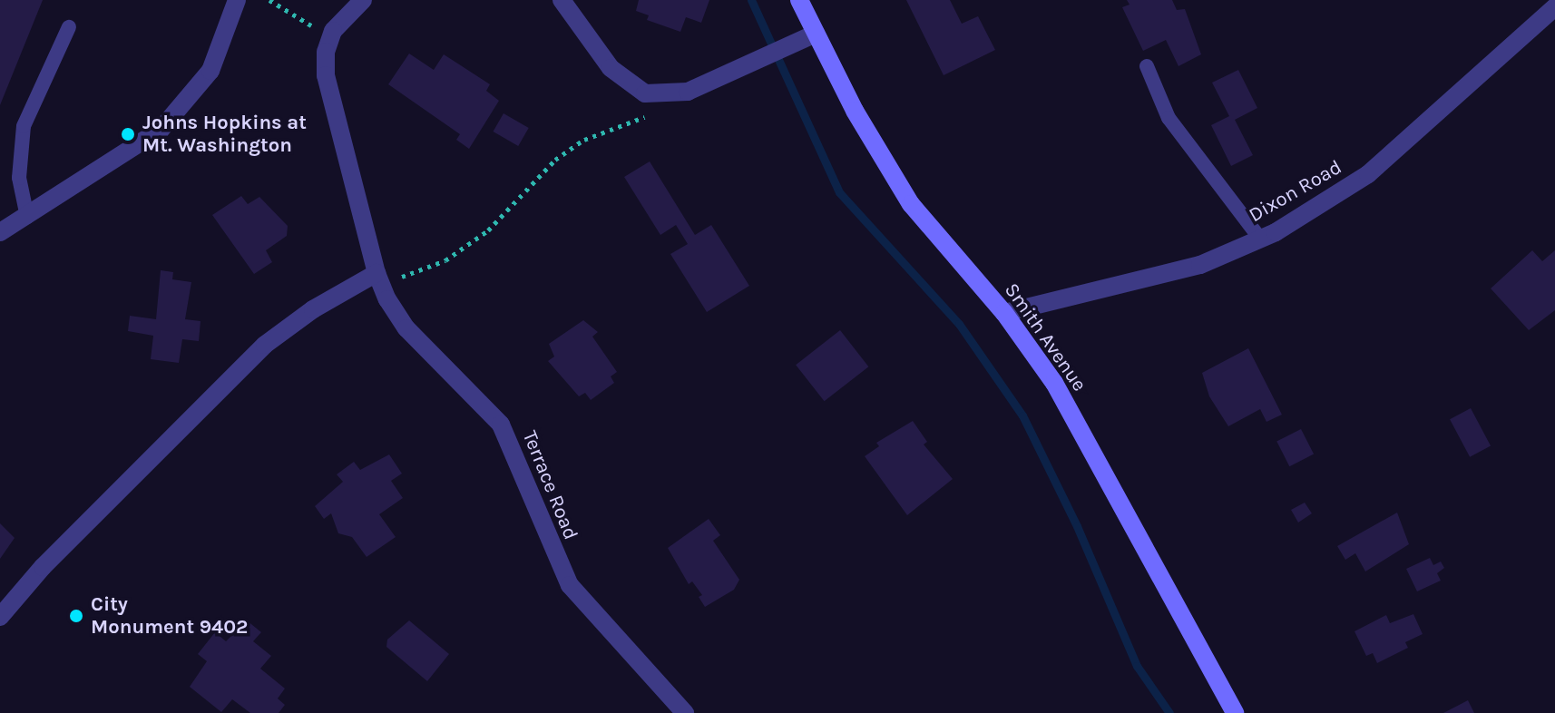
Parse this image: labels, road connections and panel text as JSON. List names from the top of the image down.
{
  "streets": {
    "main road": ["Smith Avenue"],
    "street": ["Dixon Road", "Terrace Road"]
  },
  "crossings": [
    ["Dixon Road", "Smith Avenue"]
  ],
  "places": ["Johns Hopkins at Mt. Washington", "City Monument 9402"]
}
